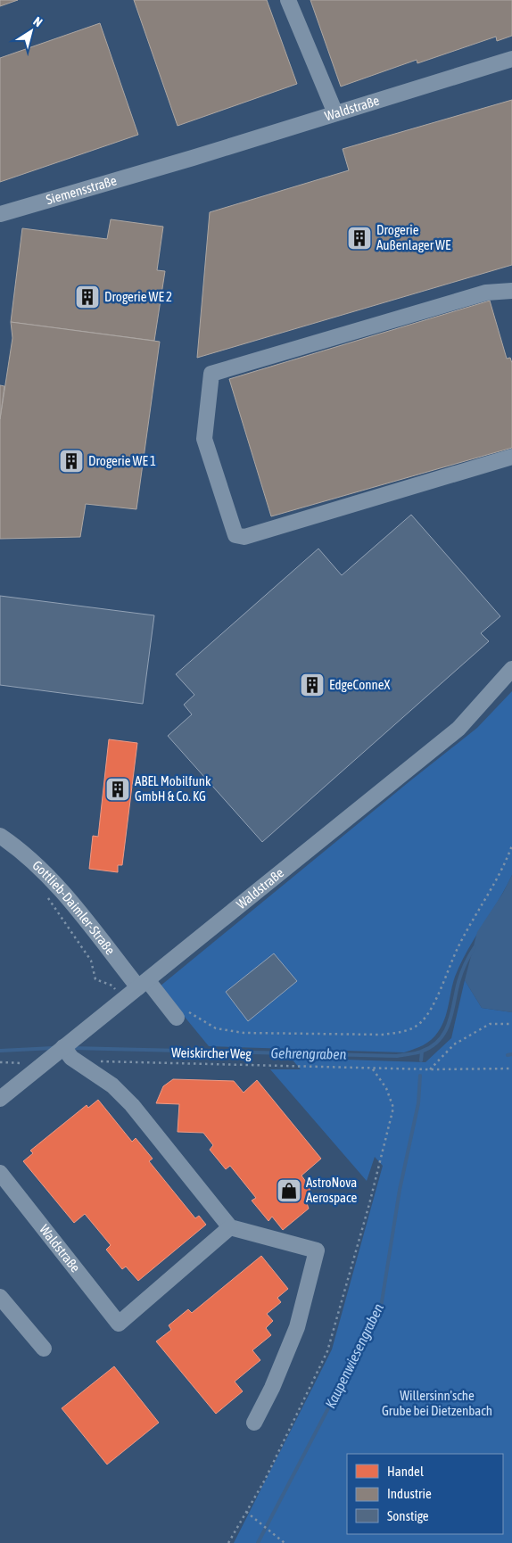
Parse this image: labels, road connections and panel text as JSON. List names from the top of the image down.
{
  "streets": {
    "street": ["Waldstraße", "Siemensstraße", "Gottlieb-Daimler-Straße"],
    "path": ["Weiskircher Weg"]
  },
  "crossings": [
    ["Waldstraße", "Siemensstraße"],
    ["Waldstraße", "Gottlieb-Daimler-Straße"]
  ],
  "water": ["Gehrengraben", "Kaupenwiesengraben"],
  "parks": ["Willersinn'sche Grube bei Dietzenbach"],
  "places": {
    "building": [
      "Drogerie Außenlager WE",
      "Drogerie WE 2",
      "Drogerie WE 1",
      "EdgeConneX",
      "ABEL Mobilfunk GmbH & Co. KG"
    ],
    "shop": ["AstroNova Aerospace"]
  },
  "legend": ["Handel", "Industrie", "Sonstige"],
  "north": "top right"
}
